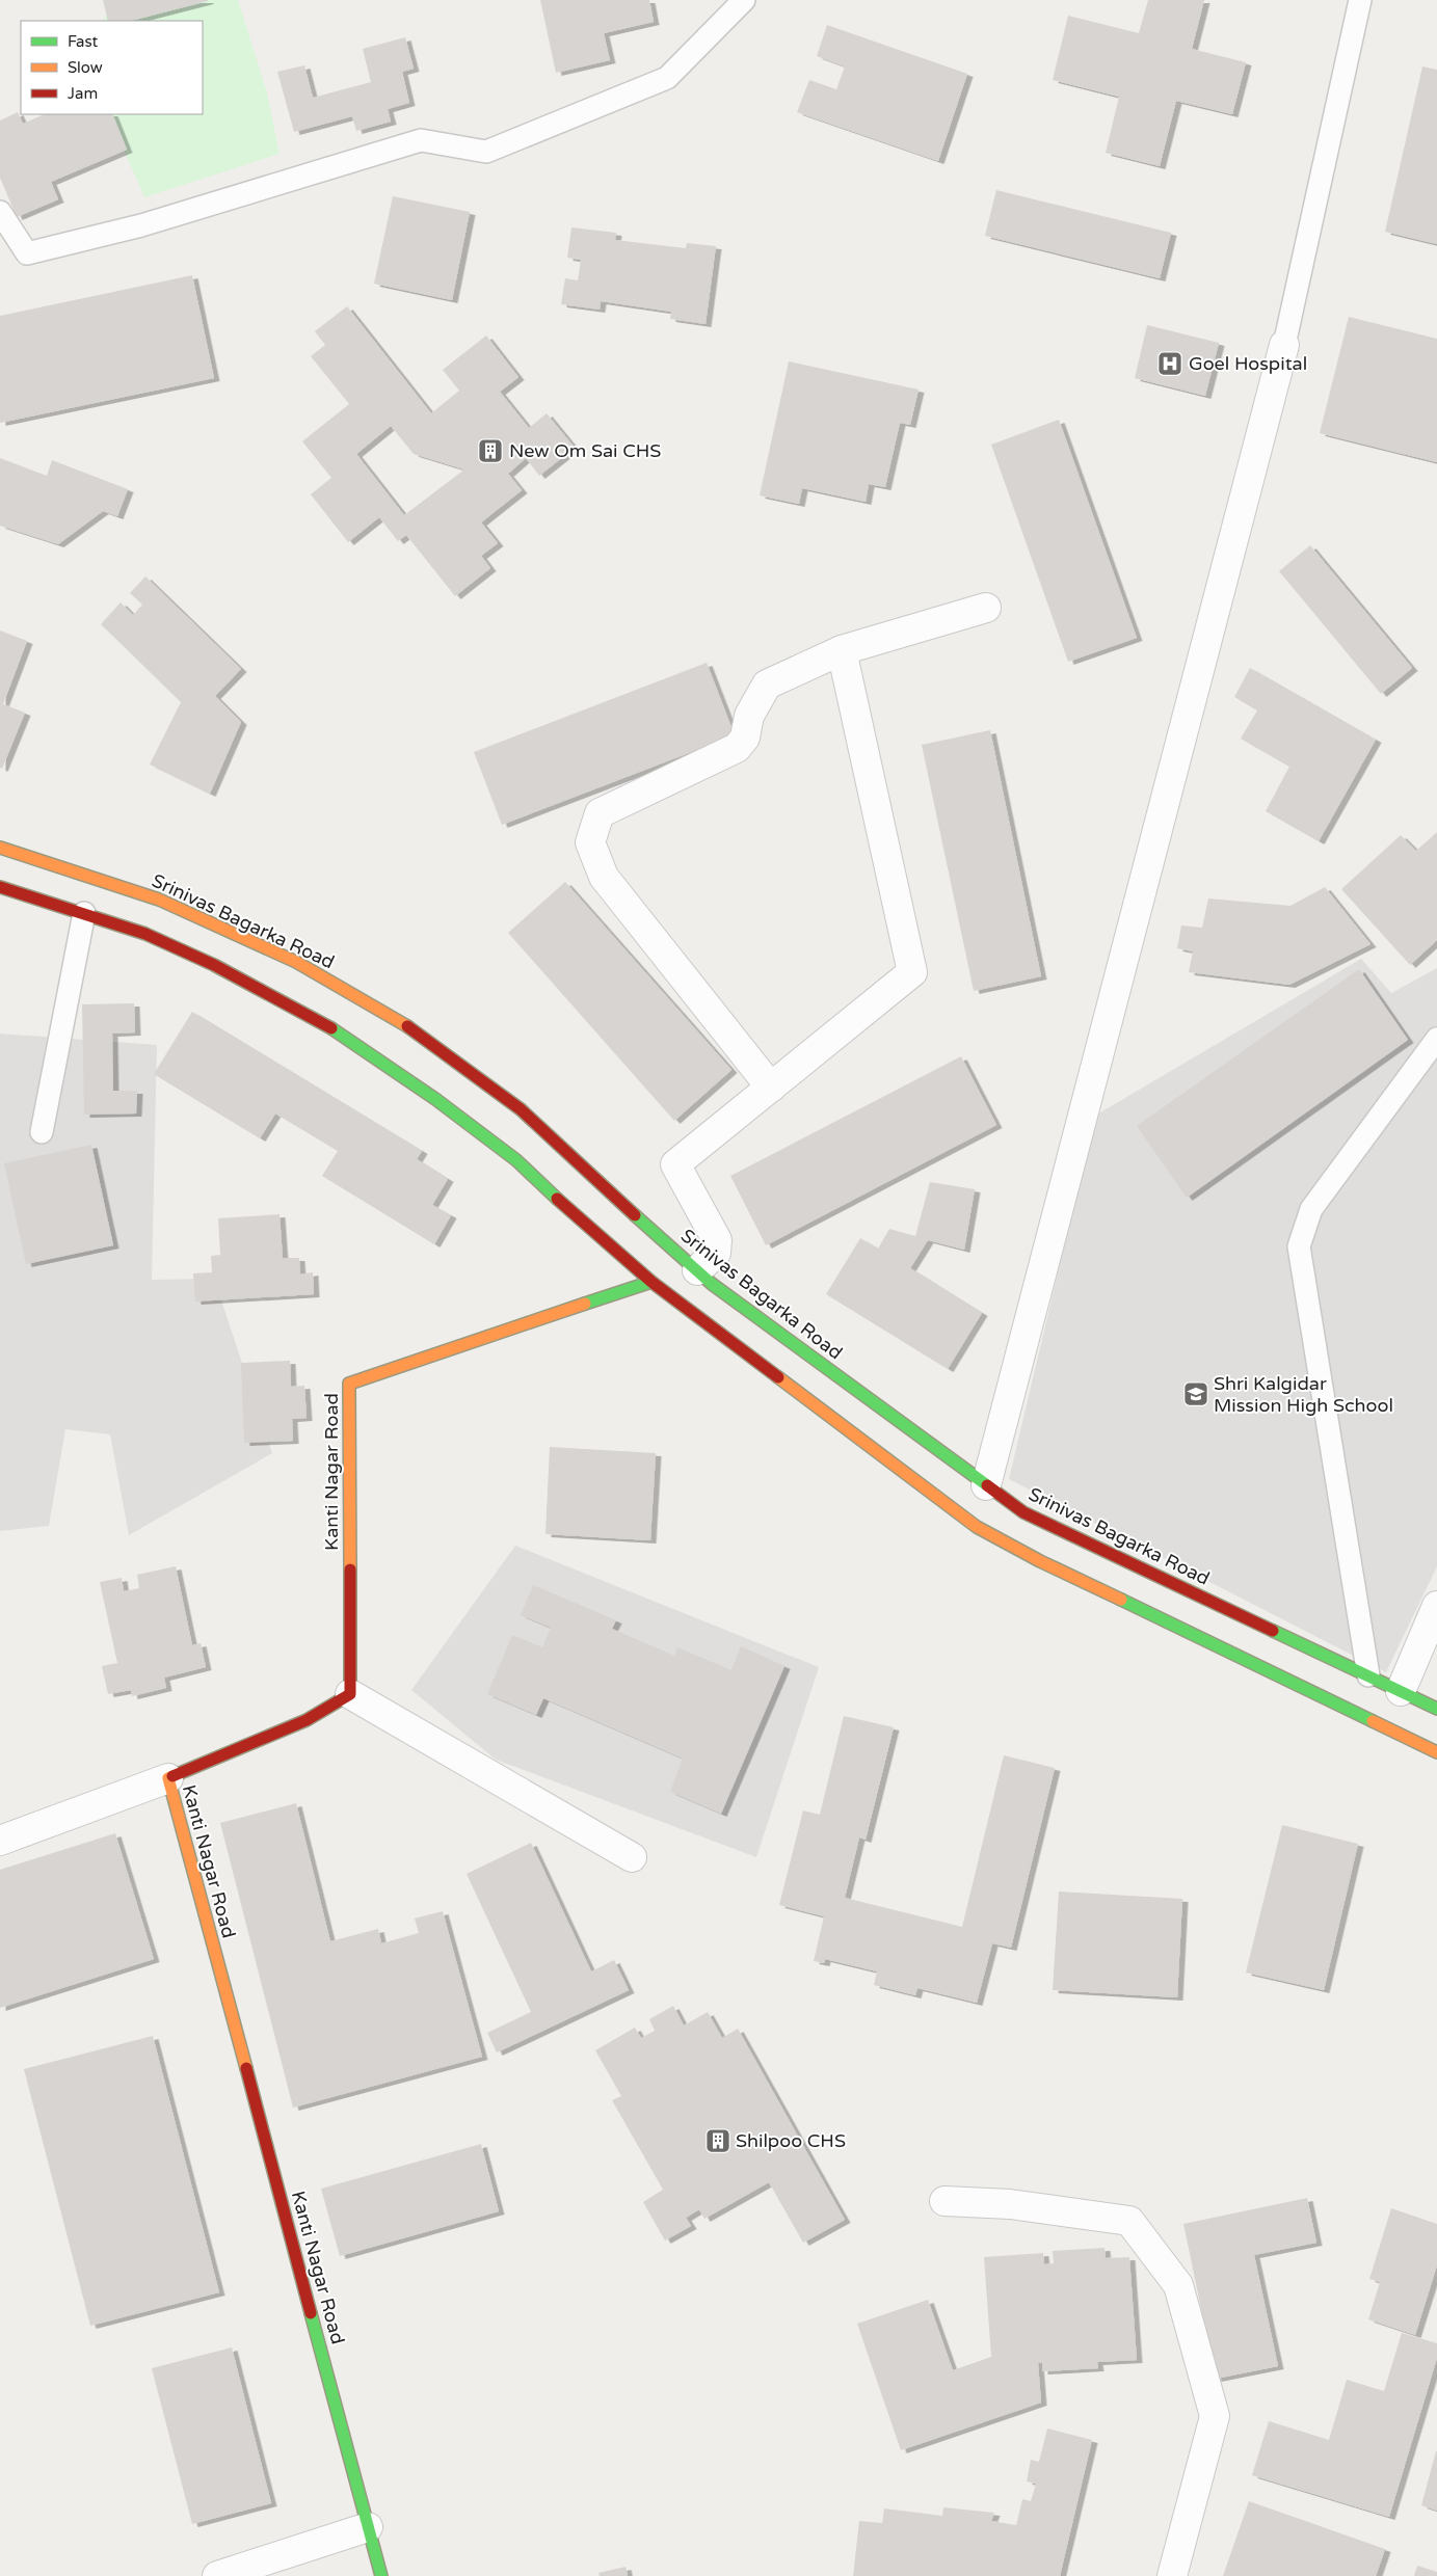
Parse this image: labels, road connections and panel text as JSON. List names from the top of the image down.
{
  "streets": {
    "street": ["Srinivas Bagarka Road", "Kanti Nagar Road"]
  },
  "places": {
    "hospital": ["Goel Hospital"],
    "building": ["New Om Sai CHS", "Shilpoo CHS"],
    "school or university": ["Shri Kalgidar Mission High School"]
  },
  "legend": ["Fast", "Slow", "Jam"]
}
